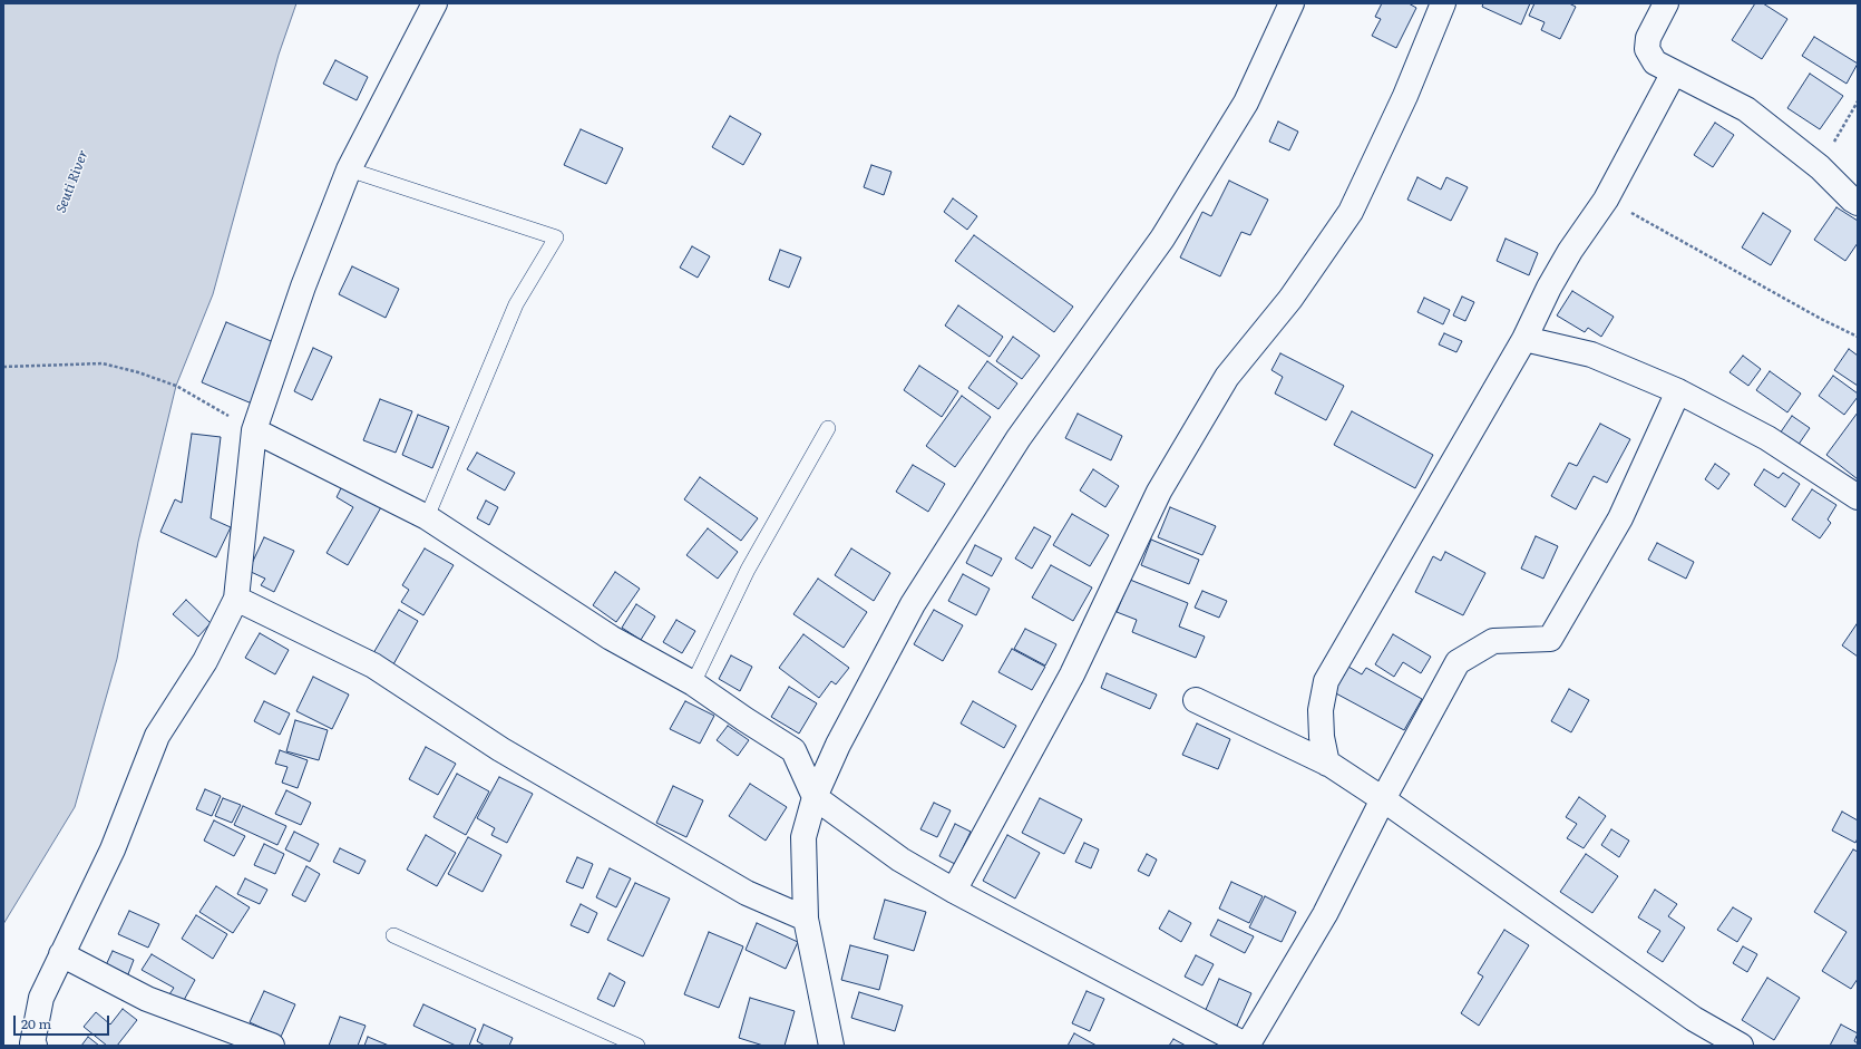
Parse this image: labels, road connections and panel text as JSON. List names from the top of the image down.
{
  "water": ["Seuti River"],
  "scale_bar": "20 m"
}
